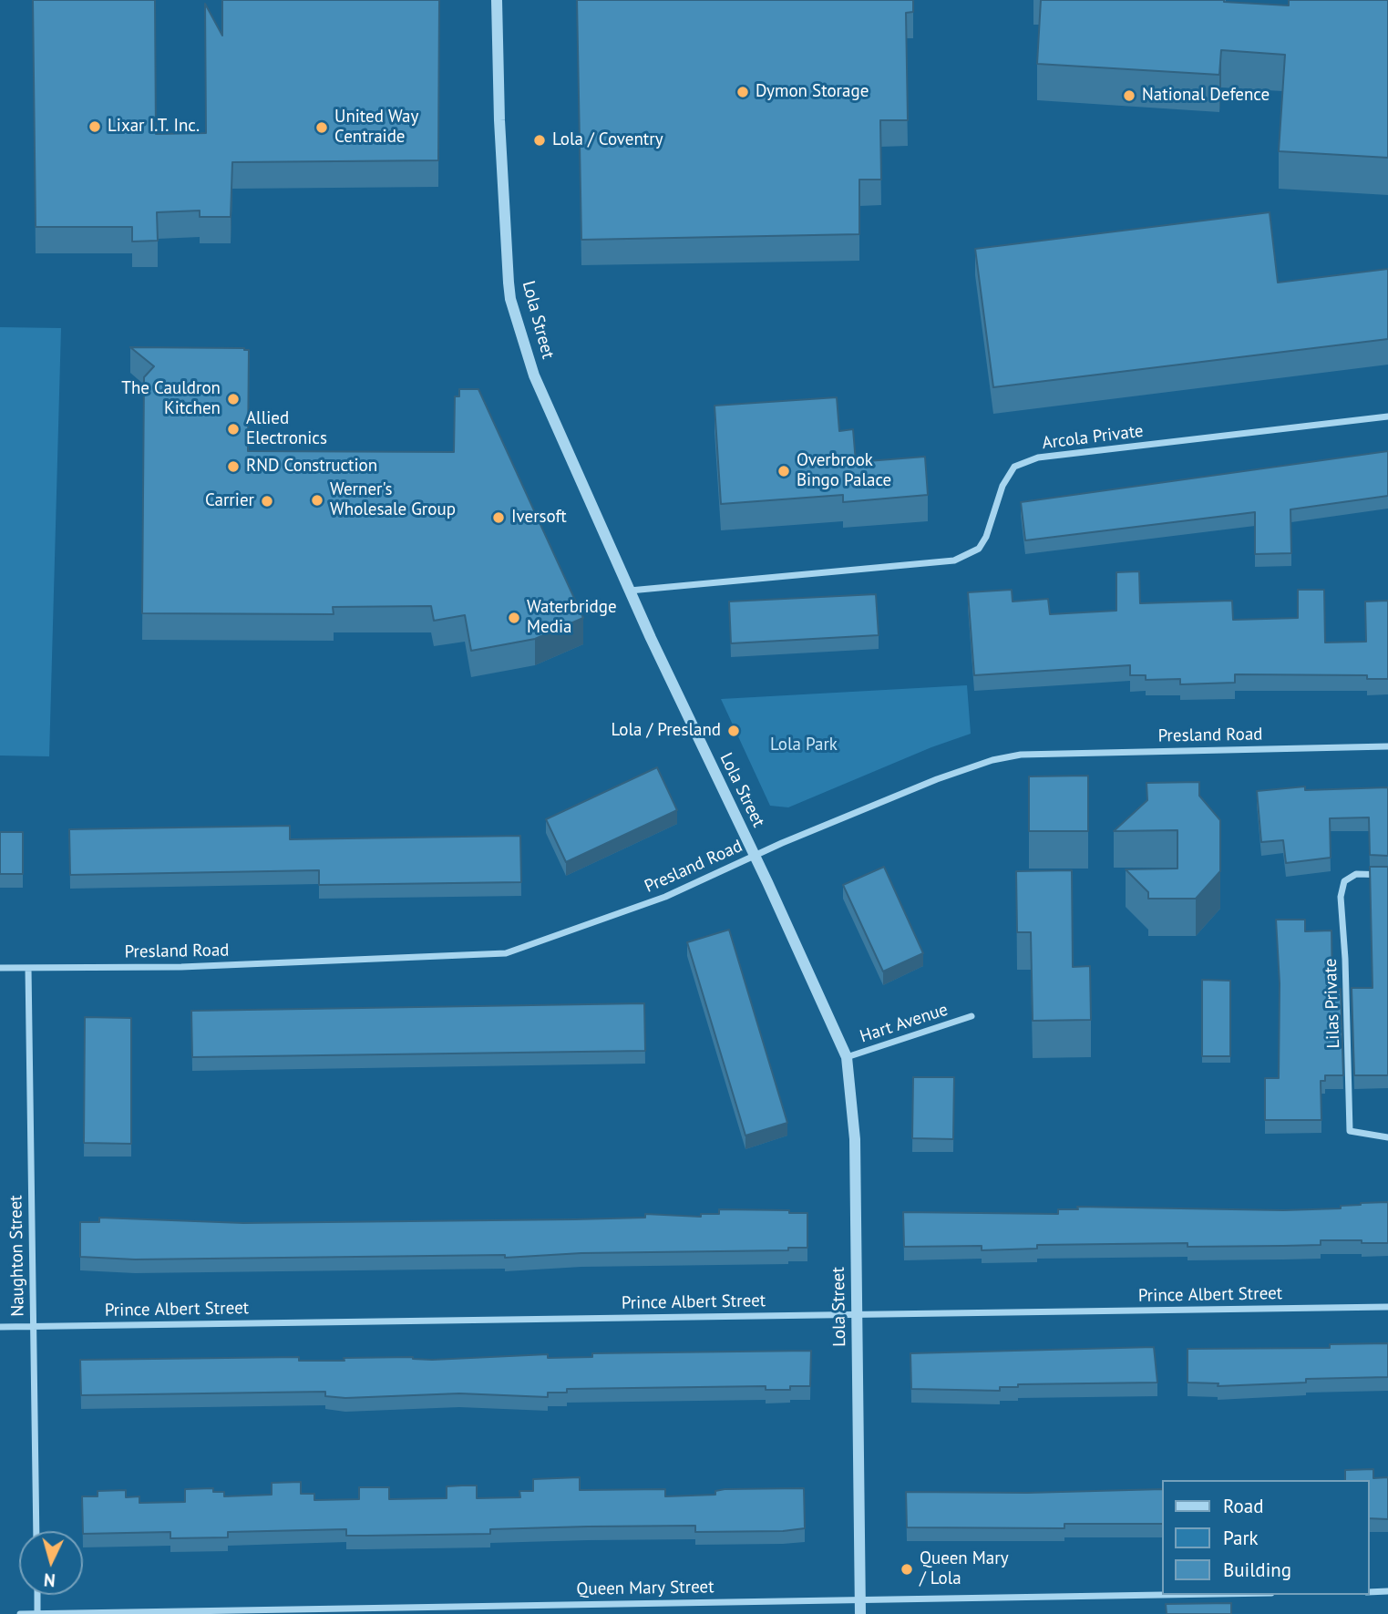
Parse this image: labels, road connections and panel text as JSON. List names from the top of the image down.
{
  "streets": {
    "street": [
      "Lola Street",
      "Arcola Private",
      "Presland Road",
      "Lilas Private",
      "Hart Avenue",
      "Naughton Street",
      "Prince Albert Street",
      "Queen Mary Street"
    ]
  },
  "crossings": [
    ["Lola Street", "Arcola Private"],
    ["Lola Street", "Presland Road"],
    ["Lola Street", "Hart Avenue"],
    ["Lola Street", "Prince Albert Street"],
    ["Lola Street", "Queen Mary Street"],
    ["Presland Road", "Naughton Street"],
    ["Naughton Street", "Prince Albert Street"]
  ],
  "parks": ["Lola Park"],
  "places": [
    "Dymon Storage",
    "National Defence",
    "Lixar I.T. Inc.",
    "United Way Centraide",
    "Lola / Coventry",
    "The Cauldron Kitchen",
    "Allied Electronics",
    "RND Construction",
    "Overbrook Bingo Palace",
    "Werner's Wholesale Group",
    "Carrier",
    "Iversoft",
    "Waterbridge Media",
    "Lola / Presland",
    "Queen Mary / Lola"
  ],
  "legend": ["Road", "Park", "Building"],
  "north": "bottom"
}
